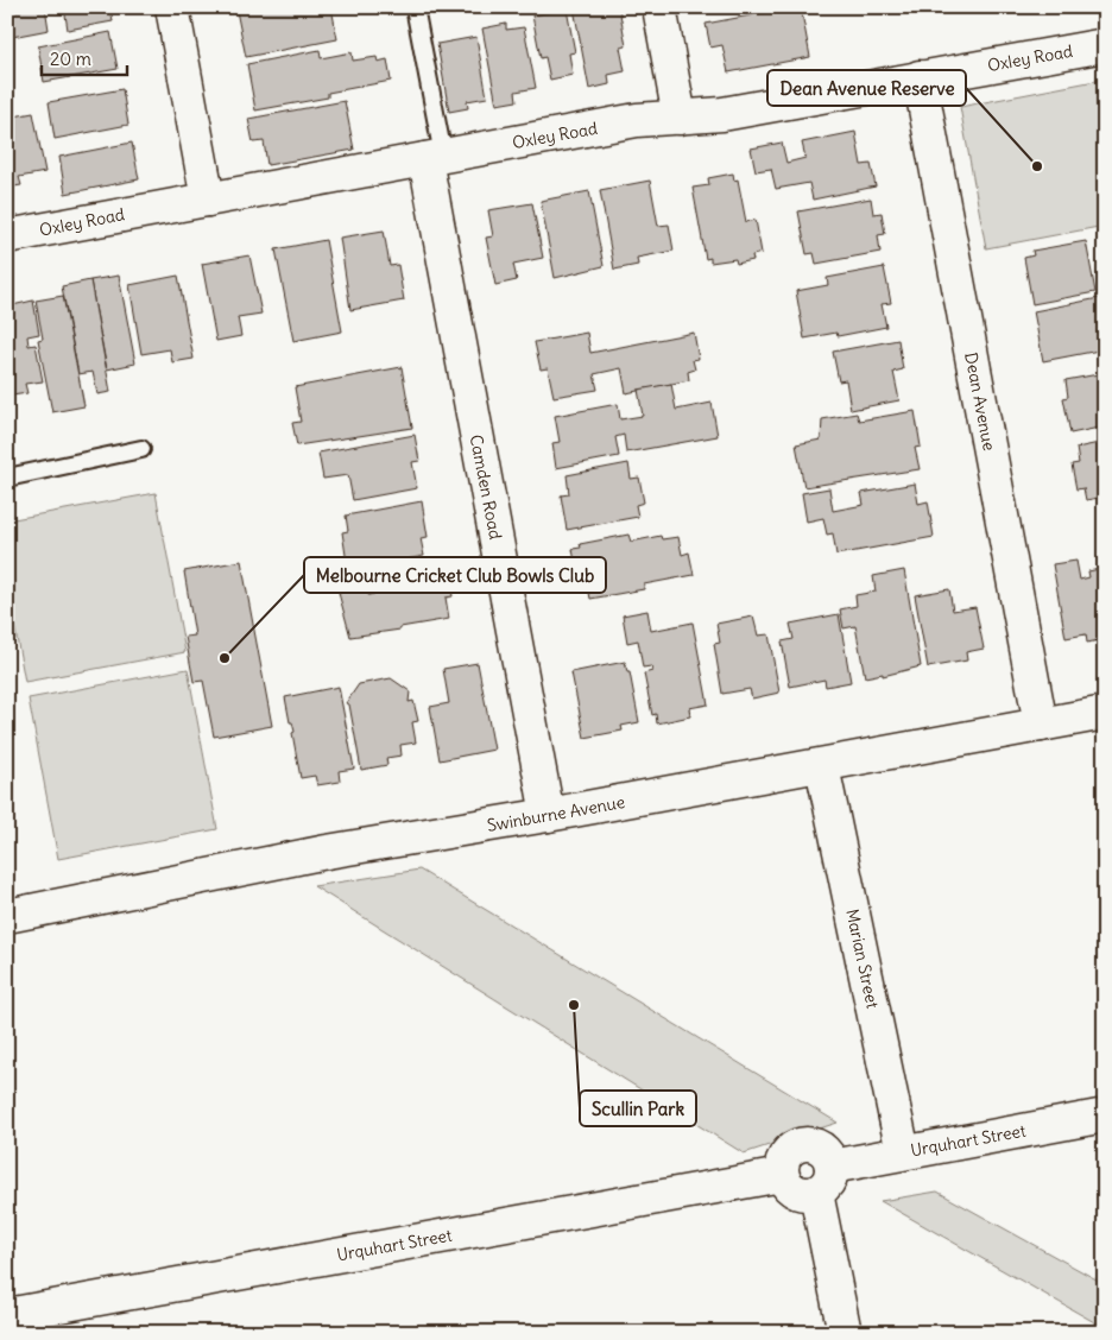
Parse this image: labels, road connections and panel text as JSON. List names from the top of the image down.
{
  "streets": {
    "street": [
      "Oxley Road",
      "Dean Avenue",
      "Camden Road",
      "Swinburne Avenue",
      "Marian Street",
      "Urquhart Street"
    ]
  },
  "crossings": [
    ["Oxley Road", "Dean Avenue"],
    ["Oxley Road", "Camden Road"],
    ["Dean Avenue", "Swinburne Avenue"],
    ["Camden Road", "Swinburne Avenue"],
    ["Swinburne Avenue", "Marian Street"],
    ["Marian Street", "Urquhart Street"]
  ],
  "places": ["Dean Avenue Reserve", "Melbourne Cricket Club Bowls Club", "Scullin Park"],
  "scale_bar": "20 m"
}
